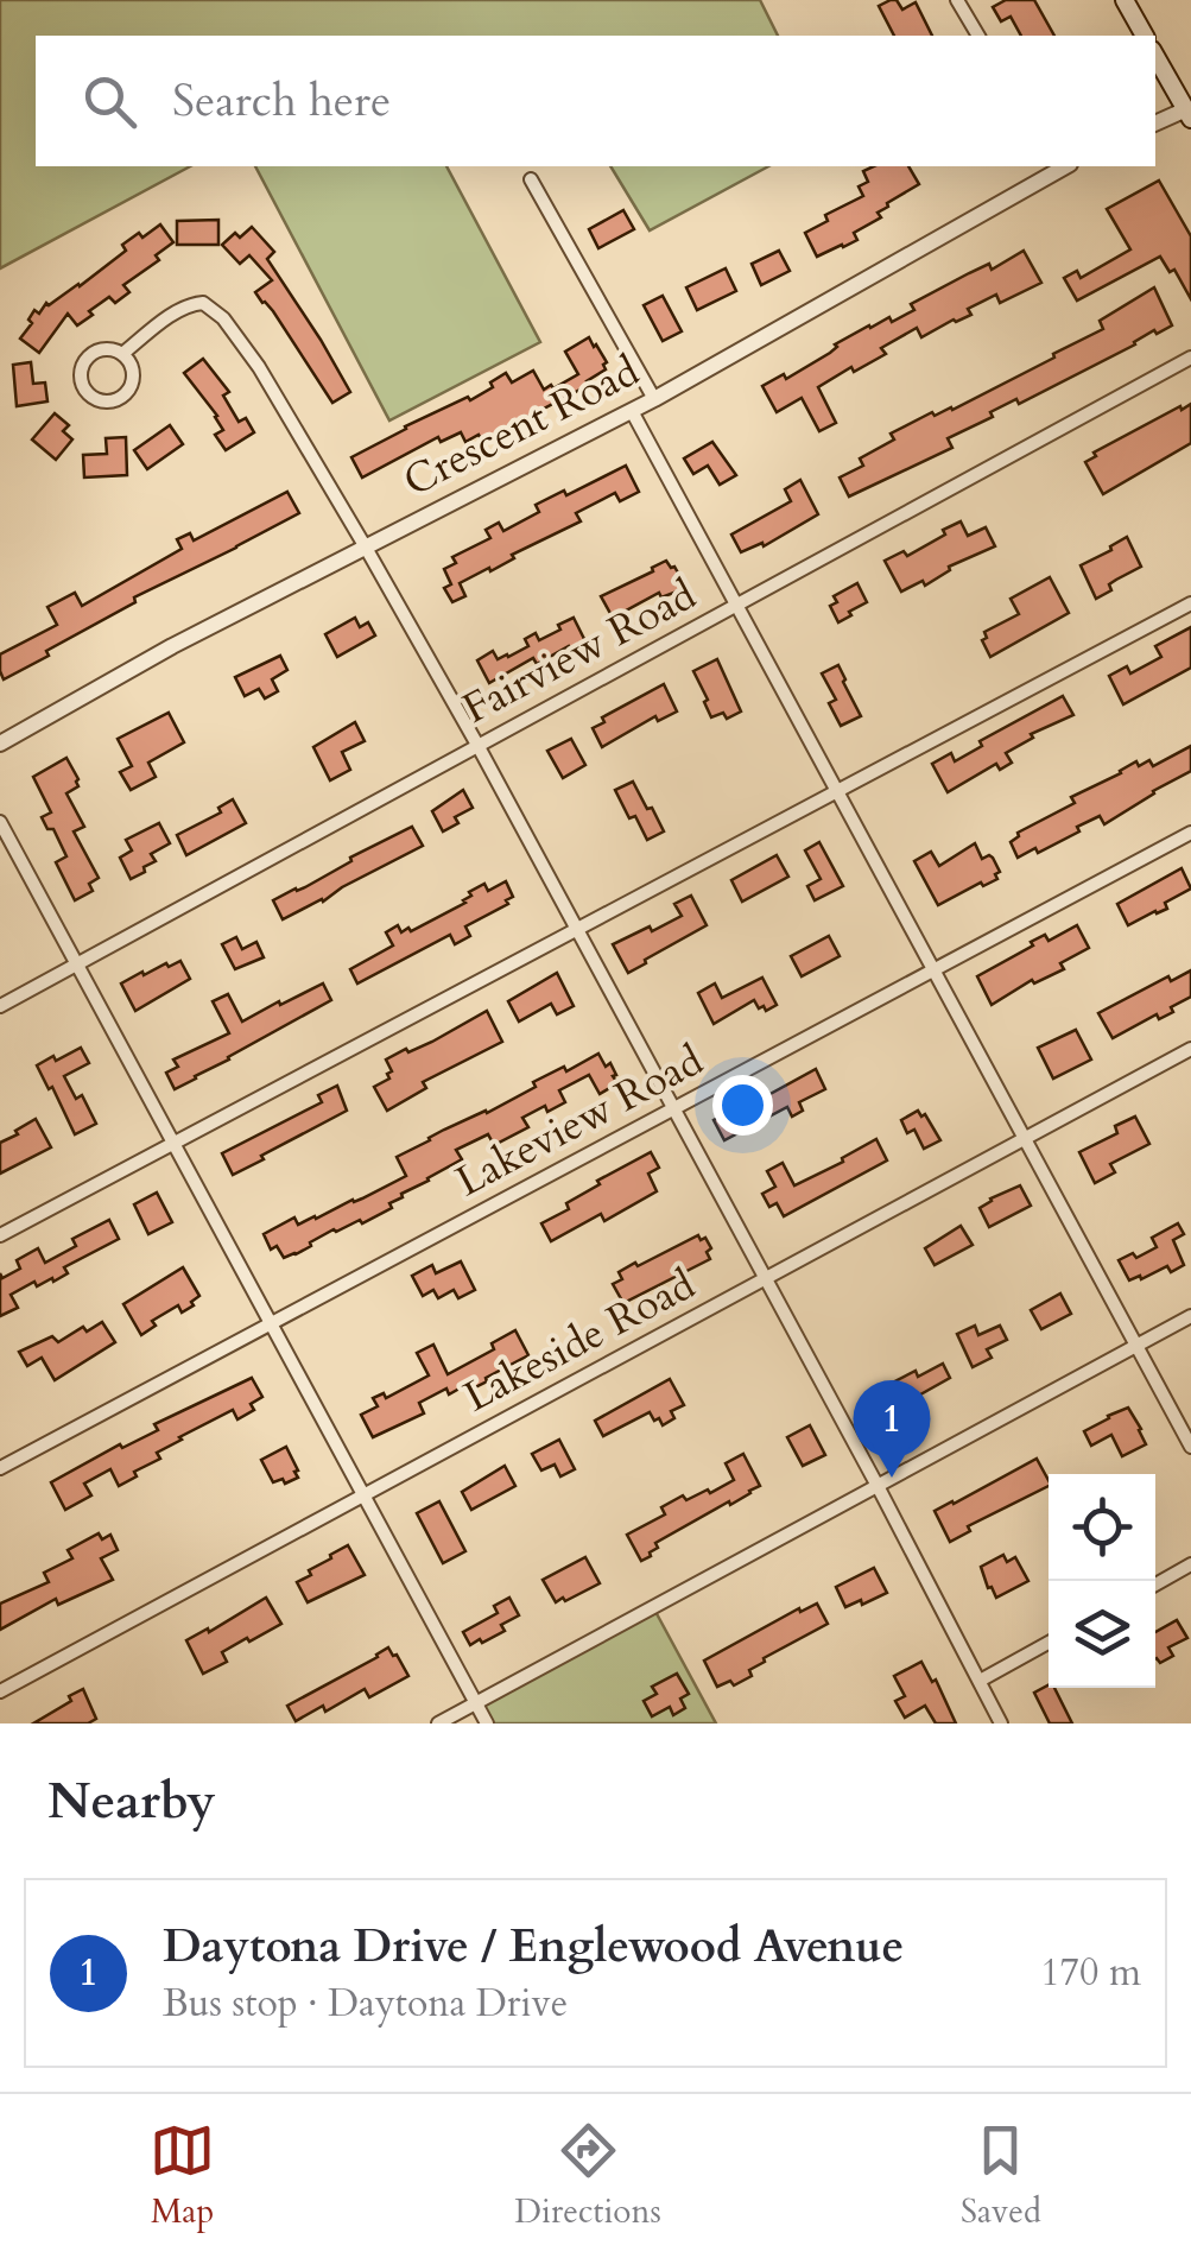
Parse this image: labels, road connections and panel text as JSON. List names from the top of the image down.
{
  "streets": {
    "street": [
      "Crescent Road",
      "Fairview Road",
      "Lakeview Road",
      "Lakeside Road"
    ]
  },
  "page": {
    "search": "Search here",
    "pins": "1",
    "heading": "Nearby",
    "list": [
      {
        "mark": "1",
        "name": "Daytona Drive / Englewood Avenue",
        "note": "Bus stop · Daytona Drive",
        "value": "170 m"
      }
    ],
    "nav": ["Map", "Directions", "Saved"]
  }
}
